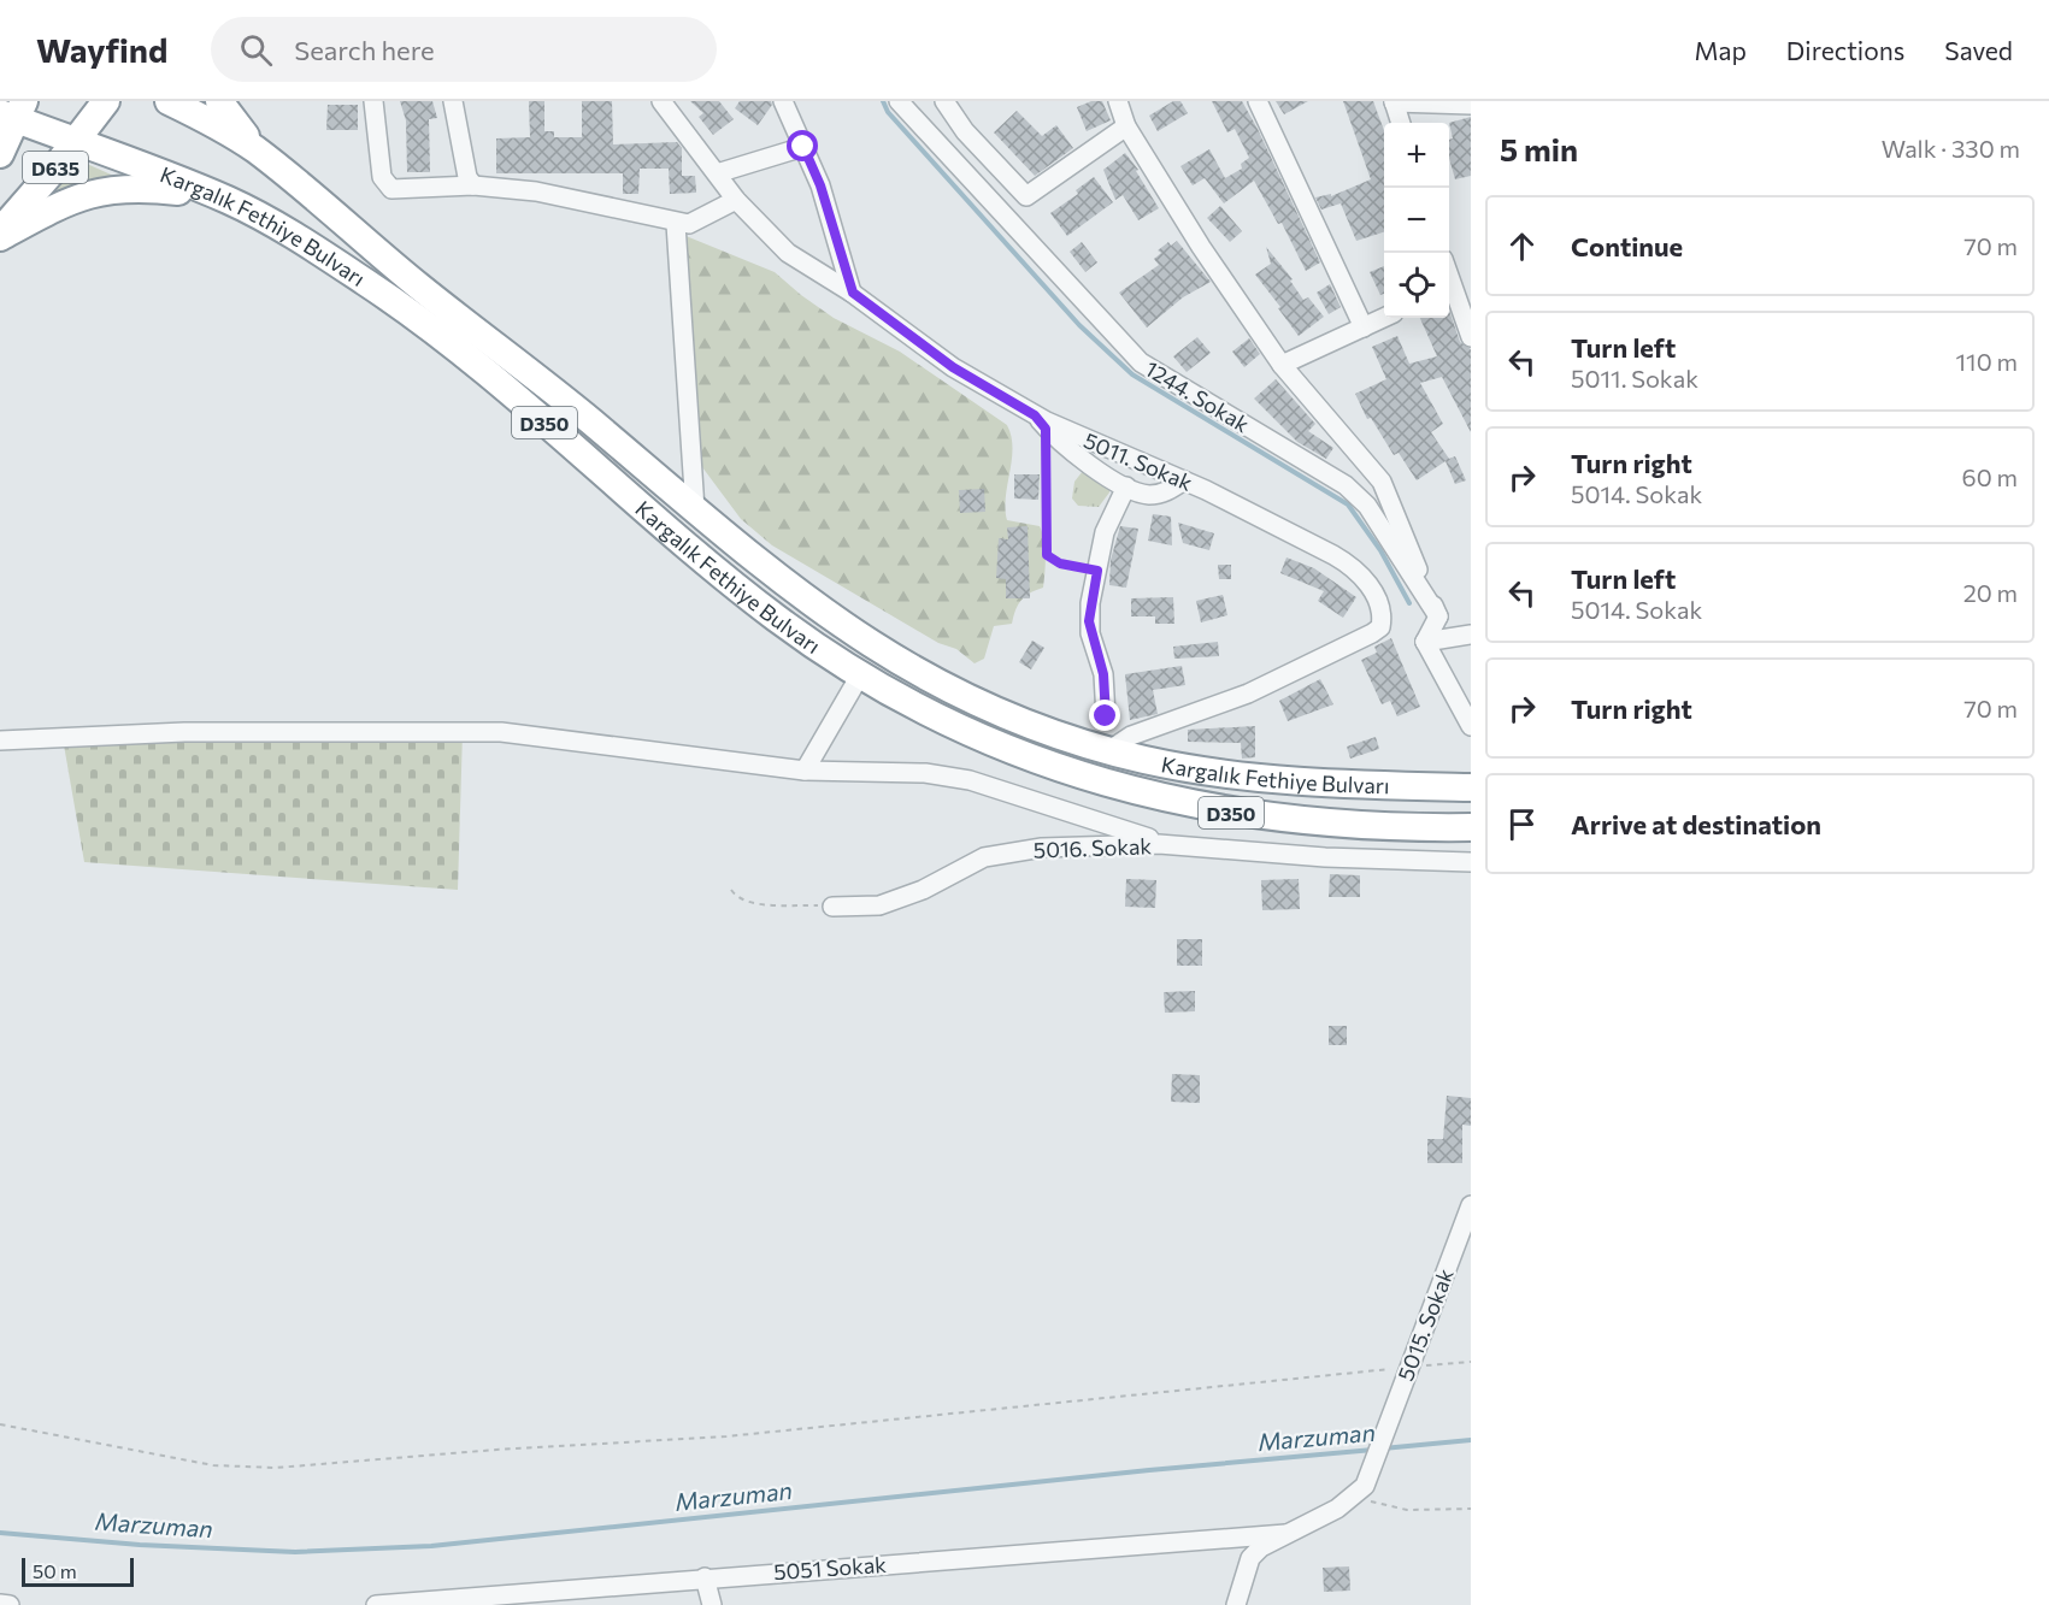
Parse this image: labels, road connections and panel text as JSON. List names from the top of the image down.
{
  "streets": {
    "highway": ["D635", "Kargalık Fethiye Bulvarı", "D350"],
    "street": [
      "1244. Sokak",
      "5011. Sokak",
      "5016. Sokak",
      "5015. Sokak",
      "5051 Sokak"
    ]
  },
  "crossings": [
    ["D635", "Kargalık Fethiye Bulvarı"],
    ["D635", "D350"],
    ["Kargalık Fethiye Bulvarı", "D350"],
    ["Kargalık Fethiye Bulvarı", "5011. Sokak"]
  ],
  "water": ["Marzuman"],
  "scale_bar": "50 m",
  "page": {
    "header": "Wayfind",
    "search": "Search here",
    "nav": ["Map", "Directions", "Saved"],
    "heading": ["5 min", "Walk · 330 m"],
    "map_buttons": ["+", "−"],
    "list": [
      ["Continue", "70 m"],
      ["Turn left", "5011. Sokak", "110 m"],
      ["Turn right", "5014. Sokak", "60 m"],
      ["Turn left", "5014. Sokak", "20 m"],
      ["Turn right", "70 m"],
      "Arrive at destination"
    ],
    "scale": "50 m"
  }
}
